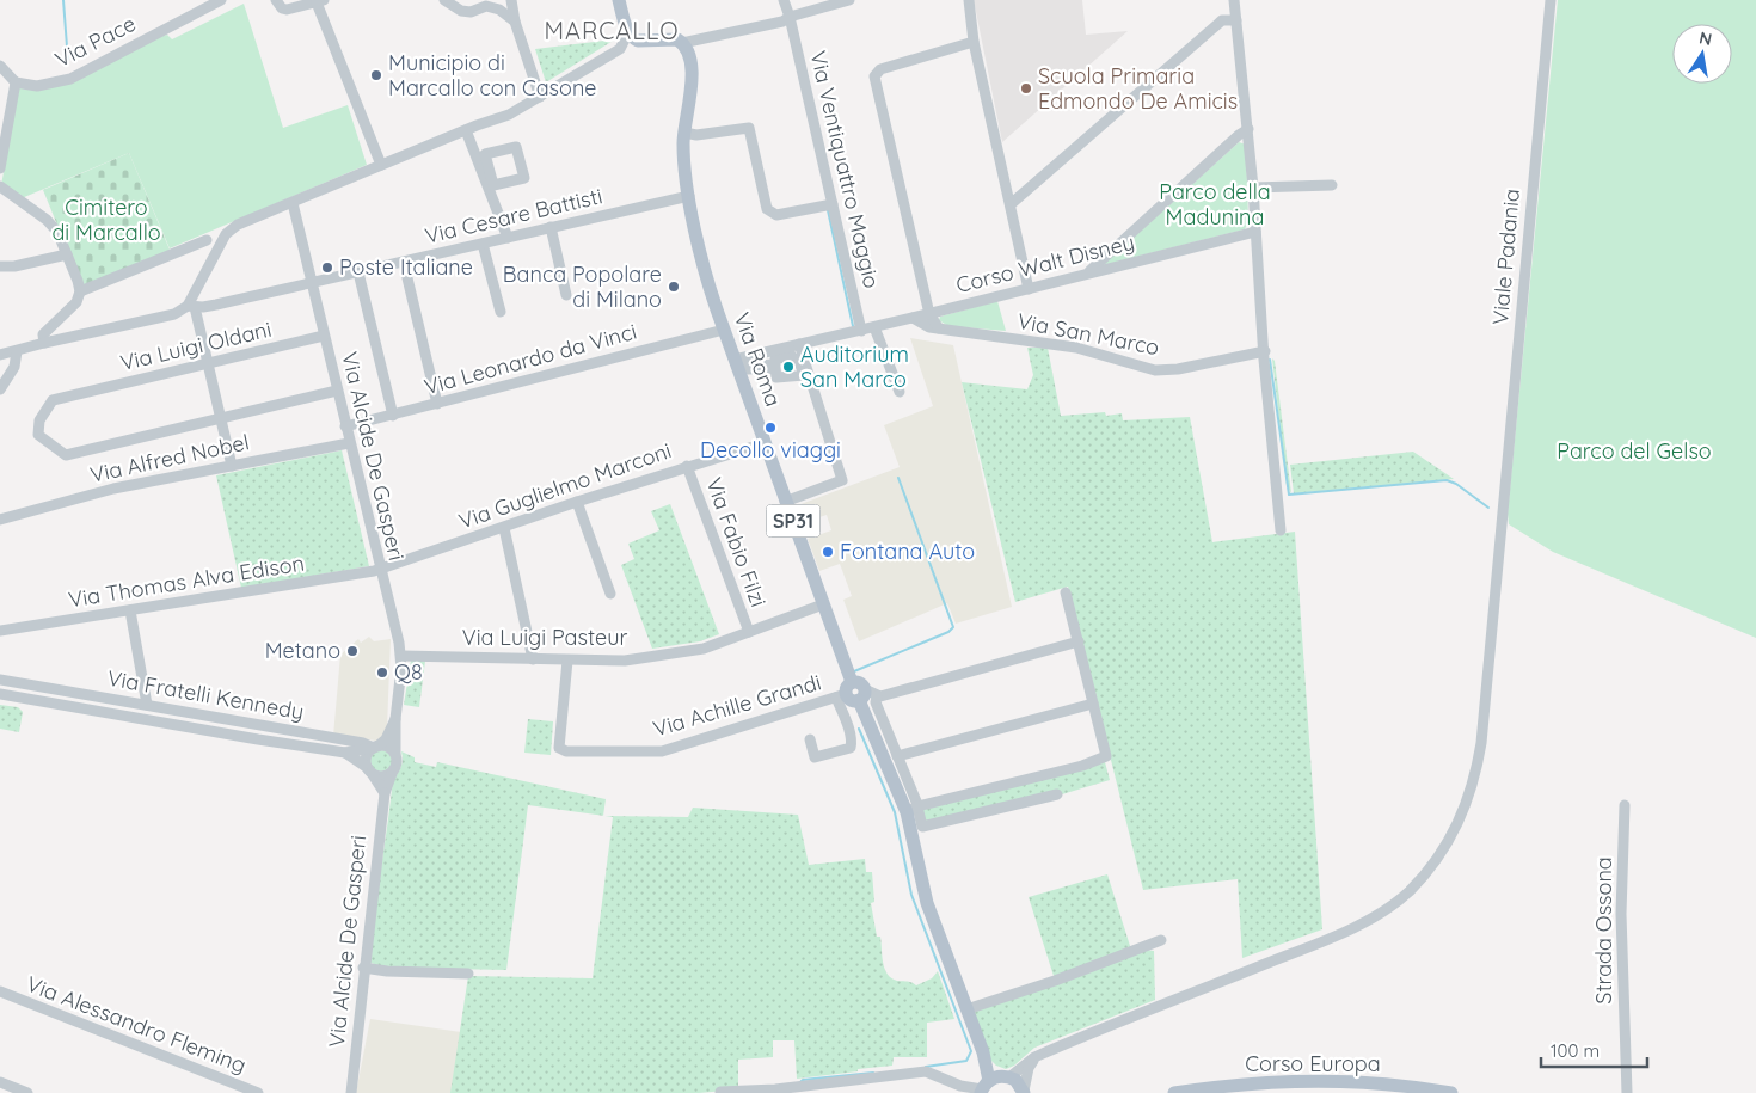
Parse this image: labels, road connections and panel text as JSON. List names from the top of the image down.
{
  "streets": {
    "main road": ["Via Roma", "SP31", "Corso Europa"],
    "street": [
      "Via Pace",
      "Via Ventiquattro Maggio",
      "Via Cesare Battisti",
      "Viale Padania",
      "Corso Walt Disney",
      "Via San Marco",
      "Via Luigi Oldani",
      "Via Leonardo da Vinci",
      "Via Alcide De Gasperi",
      "Via Alfred Nobel",
      "Via Guglielmo Marconi",
      "Via Fabio Filzi",
      "Via Thomas Alva Edison",
      "Via Luigi Pasteur",
      "Via Fratelli Kennedy",
      "Via Achille Grandi",
      "Strada Ossona",
      "Via Alessandro Fleming"
    ]
  },
  "crossings": [
    ["Via Cesare Battisti", "Via Roma"],
    ["Via Cesare Battisti", "Via Alcide De Gasperi"],
    ["Corso Walt Disney", "Via San Marco"],
    ["Via Luigi Oldani", "Via Alcide De Gasperi"],
    ["Via Leonardo da Vinci", "Via Roma"],
    ["Via Leonardo da Vinci", "Via Alcide De Gasperi"],
    ["Via Roma", "Via Guglielmo Marconi"],
    ["Via Roma", "Via Luigi Pasteur"],
    ["Via Roma", "Via Achille Grandi"],
    ["Via Alcide De Gasperi", "Via Alfred Nobel"],
    ["Via Alcide De Gasperi", "Via Guglielmo Marconi"],
    ["Via Alcide De Gasperi", "Via Thomas Alva Edison"],
    ["Via Alcide De Gasperi", "Via Luigi Pasteur"],
    ["Via Alcide De Gasperi", "Via Fratelli Kennedy"],
    ["Via Guglielmo Marconi", "Via Fabio Filzi"],
    ["Via Guglielmo Marconi", "Via Thomas Alva Edison"],
    ["Via Fabio Filzi", "Via Luigi Pasteur"],
    ["Via Luigi Pasteur", "Via Achille Grandi"]
  ],
  "districts": ["MARCALLO"],
  "parks": ["Parco della Madunina", "Cimitero di Marcallo", "Parco del Gelso"],
  "places": [
    "Municipio di Marcallo con Casone",
    "Scuola Primaria Edmondo De Amicis",
    "Poste Italiane",
    "Banca Popolare di Milano",
    "Auditorium San Marco",
    "Decollo viaggi",
    "Fontana Auto",
    "Metano",
    "Q8"
  ],
  "scale_bar": "100 m",
  "north": "top"
}
